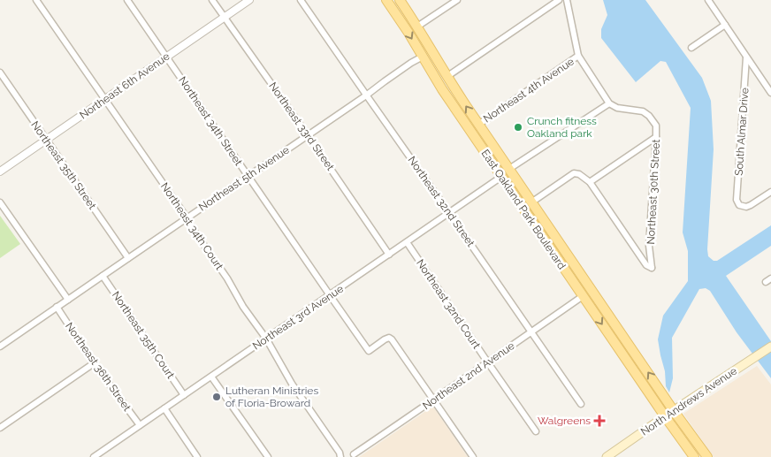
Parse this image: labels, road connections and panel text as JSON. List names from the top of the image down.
{
  "streets": {
    "main road": ["East Oakland Park Boulevard", "North Andrews Avenue"],
    "street": [
      "Northeast 6th Avenue",
      "Northeast 4th Avenue",
      "Northeast 34th Street",
      "Northeast 33rd Street",
      "South Almar Drive",
      "Northeast 35th Street",
      "Northeast 5th Avenue",
      "Northeast 30th Street",
      "Northeast 32nd Street",
      "Northeast 34th Court",
      "Northeast 32nd Court",
      "Northeast 3rd Avenue",
      "Northeast 35th Court",
      "Northeast 36th Street",
      "Northeast 2nd Avenue"
    ]
  },
  "crossings": [
    ["Northeast 6th Avenue", "Northeast 34th Street"],
    ["Northeast 6th Avenue", "Northeast 33rd Street"],
    ["Northeast 6th Avenue", "Northeast 35th Street"],
    ["Northeast 6th Avenue", "Northeast 34th Court"],
    ["Northeast 4th Avenue", "East Oakland Park Boulevard"],
    ["Northeast 34th Street", "Northeast 5th Avenue"],
    ["Northeast 34th Street", "Northeast 3rd Avenue"],
    ["Northeast 34th Street", "Northeast 2nd Avenue"],
    ["Northeast 33rd Street", "Northeast 5th Avenue"],
    ["Northeast 33rd Street", "Northeast 3rd Avenue"],
    ["Northeast 35th Street", "Northeast 5th Avenue"],
    ["Northeast 5th Avenue", "Northeast 32nd Street"],
    ["Northeast 5th Avenue", "East Oakland Park Boulevard"],
    ["Northeast 5th Avenue", "Northeast 34th Court"],
    ["Northeast 5th Avenue", "Northeast 35th Court"],
    ["Northeast 5th Avenue", "Northeast 36th Street"],
    ["Northeast 32nd Street", "Northeast 3rd Avenue"],
    ["Northeast 32nd Street", "Northeast 2nd Avenue"],
    ["East Oakland Park Boulevard", "Northeast 3rd Avenue"],
    ["East Oakland Park Boulevard", "Northeast 2nd Avenue"],
    ["East Oakland Park Boulevard", "North Andrews Avenue"],
    ["Northeast 34th Court", "Northeast 3rd Avenue"],
    ["Northeast 32nd Court", "Northeast 3rd Avenue"],
    ["Northeast 32nd Court", "Northeast 2nd Avenue"],
    ["Northeast 3rd Avenue", "Northeast 35th Court"],
    ["Northeast 3rd Avenue", "Northeast 36th Street"]
  ],
  "places": {
    "other": ["Crunch fitness Oakland park", "Lutheran Ministries of Floria-Broward"],
    "health": ["Walgreens"]
  }
}
